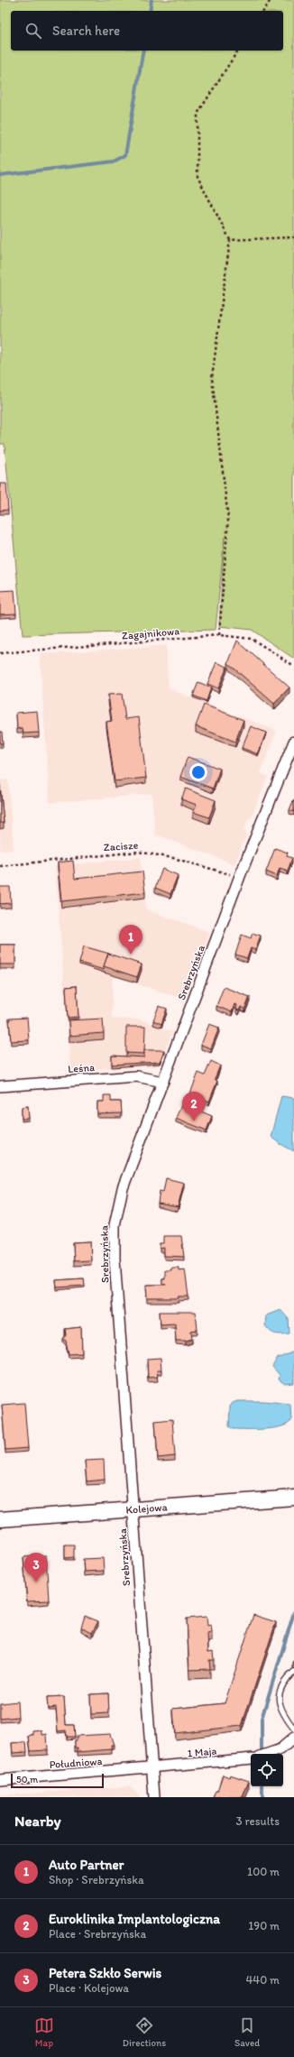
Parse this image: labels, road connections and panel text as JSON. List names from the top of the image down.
{
  "streets": {
    "street": [
      "Srebrzyńska",
      "Leśna",
      "Kolejowa",
      "1 Maja",
      "Południowa"
    ],
    "path": ["Zagajnikowa", "Zacisze"]
  },
  "crossings": [
    ["Zacisze", "Srebrzyńska"],
    ["Srebrzyńska", "Leśna"],
    ["Srebrzyńska", "Kolejowa"],
    ["Srebrzyńska", "1 Maja"],
    ["Srebrzyńska", "Południowa"],
    ["1 Maja", "Południowa"]
  ],
  "scale_bar": "50 m",
  "page": {
    "search": "Search here",
    "pins": ["1", "2", "3"],
    "scale": "50 m",
    "heading": ["Nearby", "3 results"],
    "list": [
      {
        "mark": "1",
        "name": "Auto Partner",
        "note": "Shop · Srebrzyńska",
        "value": "100 m"
      },
      {
        "mark": "2",
        "name": "Euroklinika Implantologiczna",
        "note": "Place · Srebrzyńska",
        "value": "190 m"
      },
      {
        "mark": "3",
        "name": "Petera Szkło Serwis",
        "note": "Place · Kolejowa",
        "value": "440 m"
      }
    ],
    "nav": ["Map", "Directions", "Saved"]
  }
}
